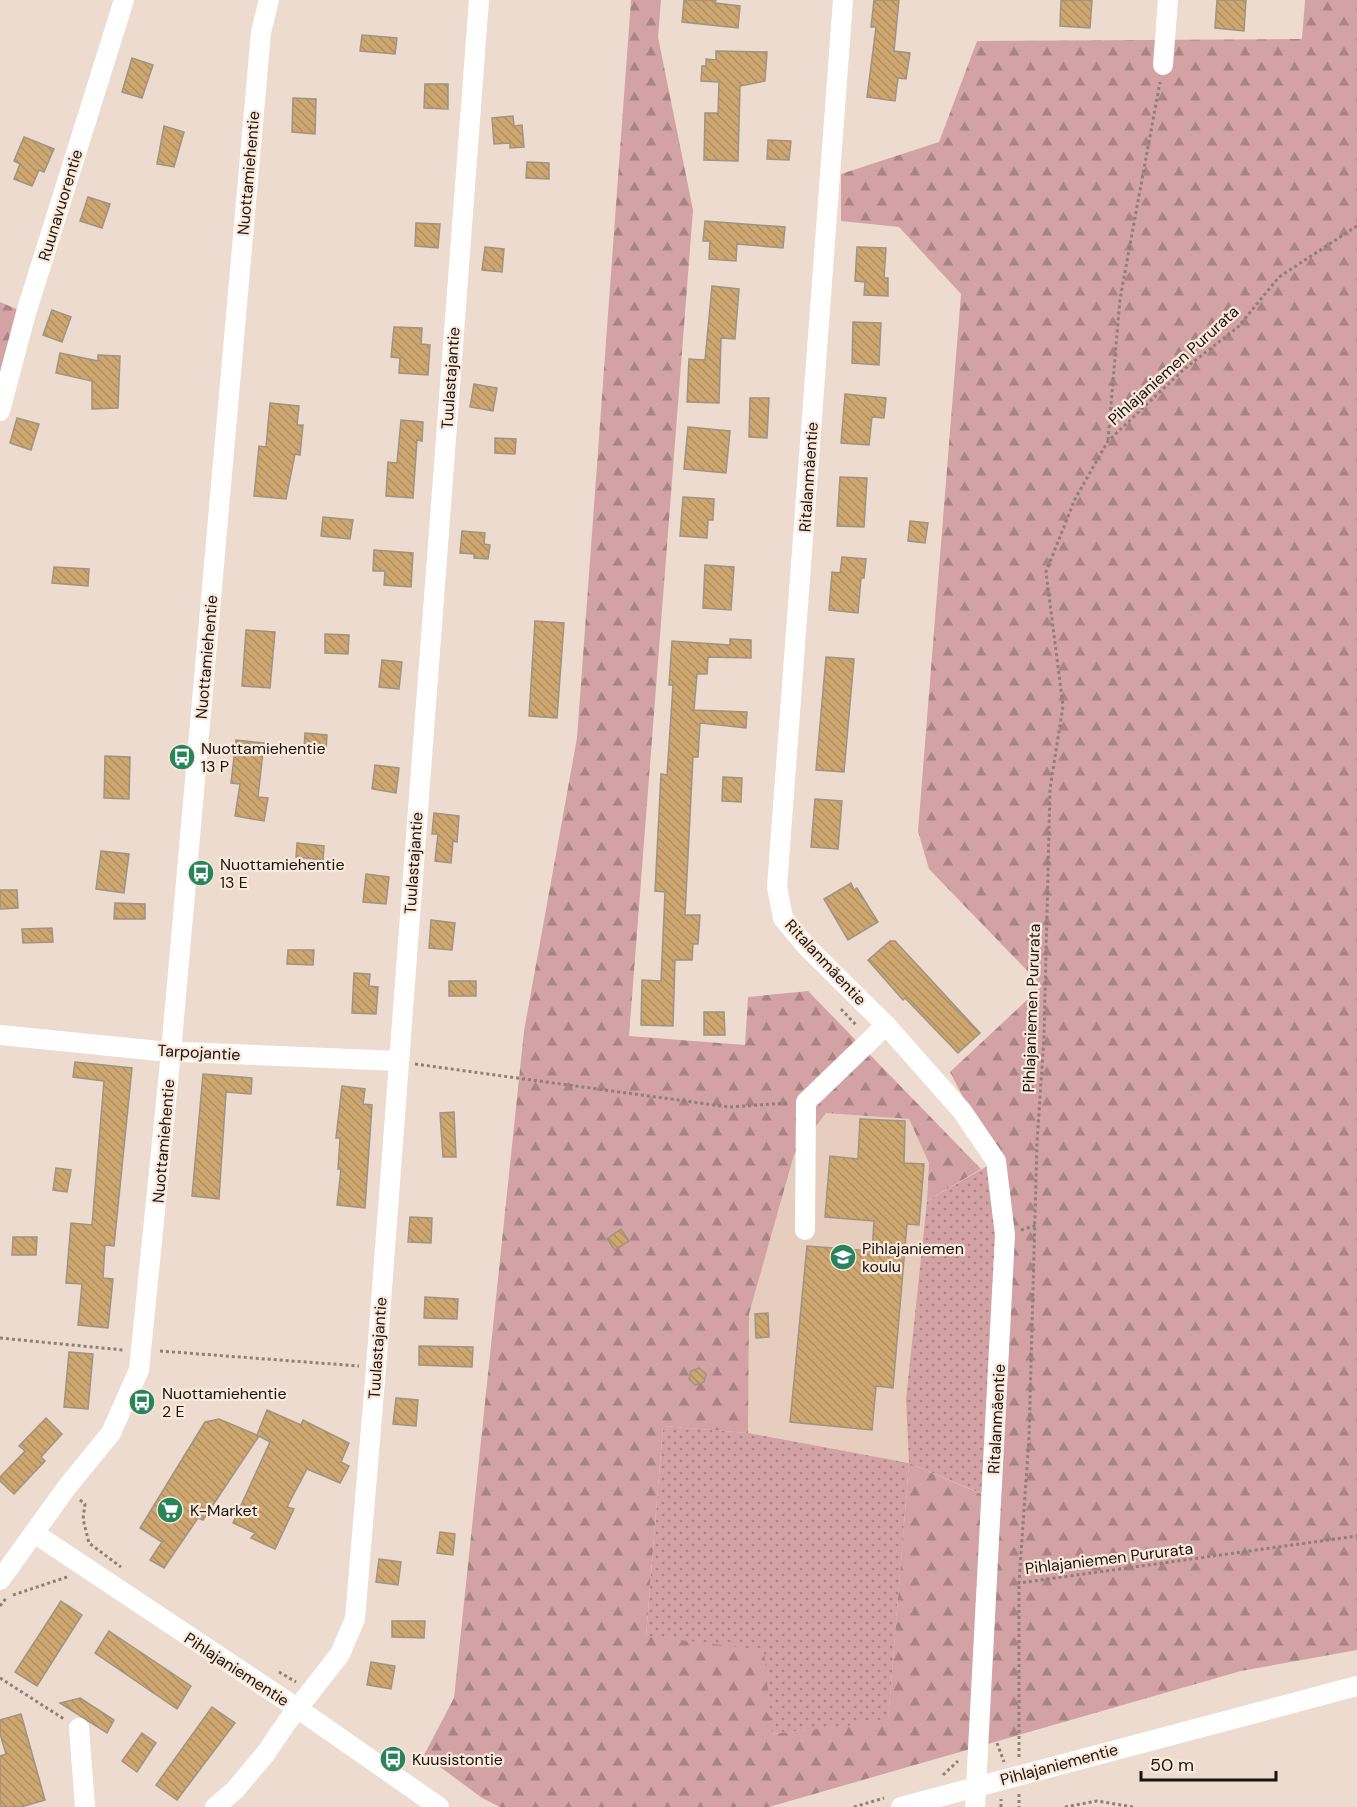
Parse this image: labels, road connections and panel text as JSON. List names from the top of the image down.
{
  "streets": {
    "street": [
      "Nuottamiehentie",
      "Ruunavuorentie",
      "Tuulastajantie",
      "Ritalanmäentie",
      "Tarpojantie",
      "Pihlajaniementie"
    ],
    "path": ["Pihlajaniemen Pururata"]
  },
  "crossings": [
    ["Nuottamiehentie", "Tarpojantie"],
    ["Nuottamiehentie", "Pihlajaniementie"],
    ["Tuulastajantie", "Tarpojantie"],
    ["Tuulastajantie", "Pihlajaniementie"],
    ["Ritalanmäentie", "Pihlajaniementie"]
  ],
  "places": {
    "bus stop": [
      "Nuottamiehentie 13 P",
      "Nuottamiehentie 13 E",
      "Nuottamiehentie 2 E",
      "Kuusistontie"
    ],
    "school or university": ["Pihlajaniemen koulu"],
    "supermarket": ["K-Market"]
  },
  "scale_bar": "50 m"
}
